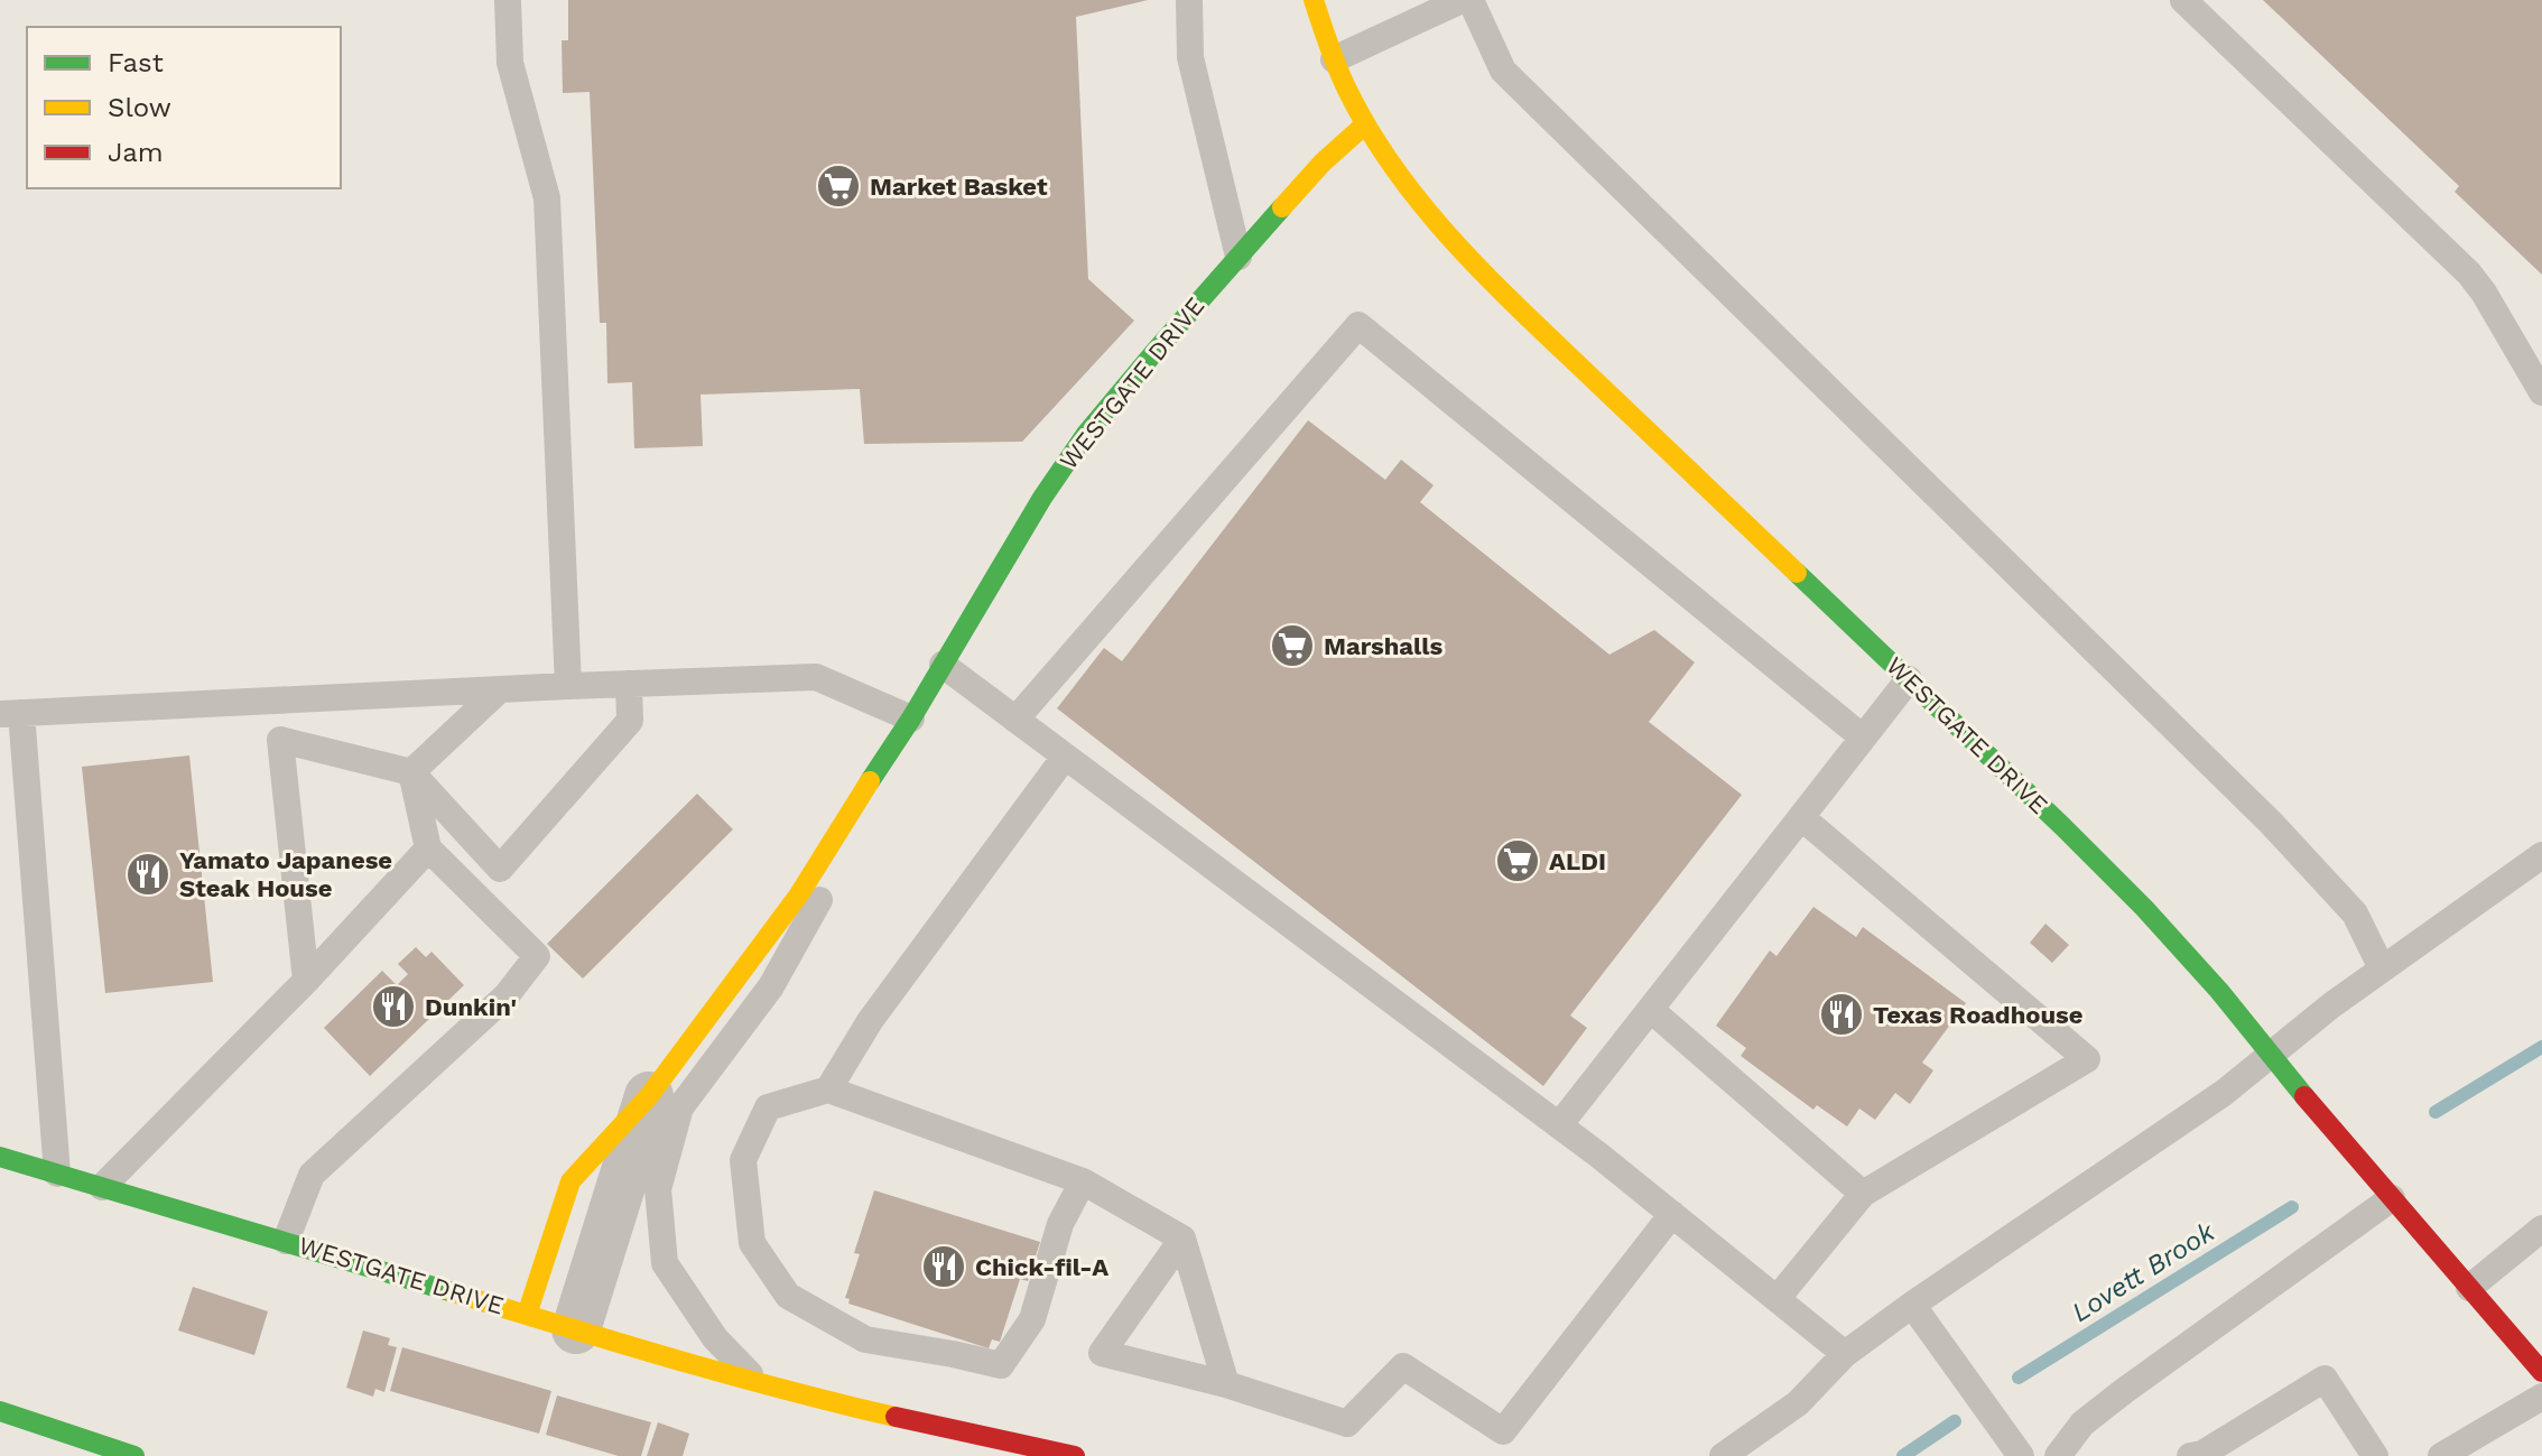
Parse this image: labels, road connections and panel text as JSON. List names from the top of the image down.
{
  "streets": {
    "street": ["WESTGATE DRIVE"]
  },
  "water": ["Lovett Brook"],
  "places": {
    "supermarket": ["Market Basket", "Marshalls", "ALDI"],
    "restaurant": [
      "Yamato Japanese Steak House",
      "Dunkin'",
      "Texas Roadhouse",
      "Chick-fil-A"
    ]
  },
  "legend": ["Fast", "Slow", "Jam"]
}
